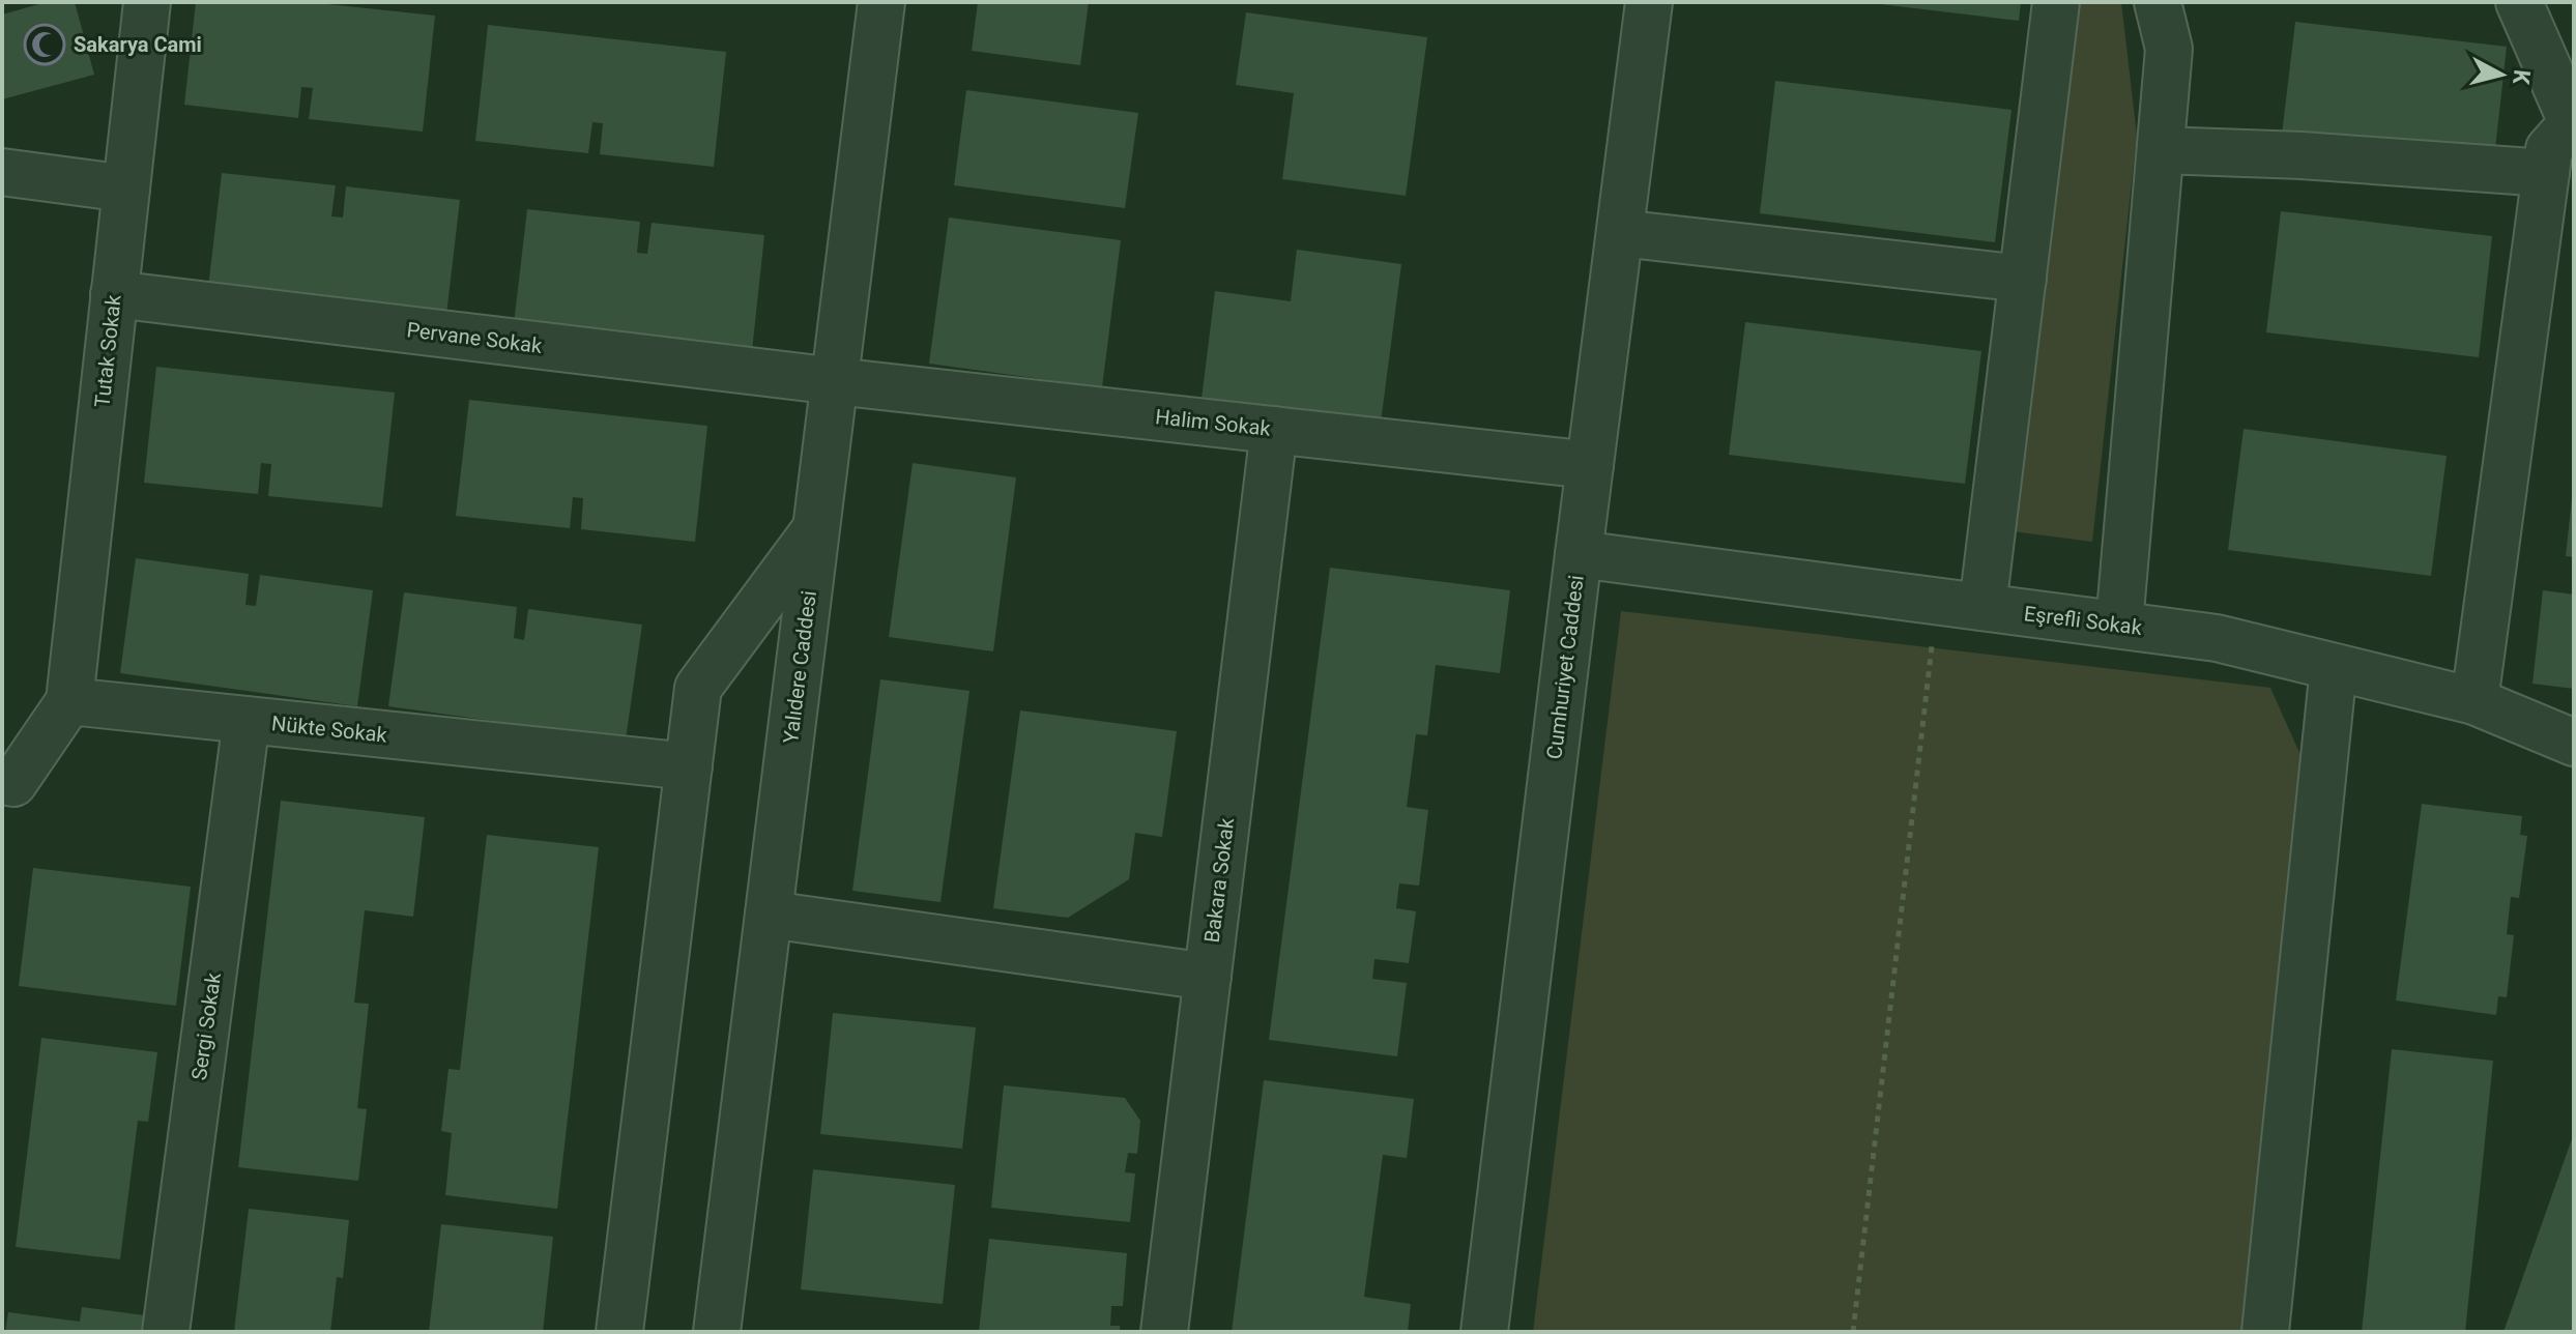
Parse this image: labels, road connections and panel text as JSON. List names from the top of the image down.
{
  "streets": {
    "street": [
      "Pervane Sokak",
      "Tutak Sokak",
      "Halim Sokak",
      "Eşrefli Sokak",
      "Yalıdere Caddesi",
      "Cumhuriyet Caddesi",
      "Nükte Sokak",
      "Bakara Sokak",
      "Sergi Sokak"
    ]
  },
  "crossings": [
    ["Pervane Sokak", "Tutak Sokak"],
    ["Pervane Sokak", "Halim Sokak"],
    ["Pervane Sokak", "Yalıdere Caddesi"],
    ["Tutak Sokak", "Nükte Sokak"],
    ["Halim Sokak", "Yalıdere Caddesi"],
    ["Halim Sokak", "Cumhuriyet Caddesi"],
    ["Halim Sokak", "Bakara Sokak"],
    ["Eşrefli Sokak", "Cumhuriyet Caddesi"],
    ["Nükte Sokak", "Sergi Sokak"]
  ],
  "places": {
    "mosque": ["Sakarya Cami"]
  },
  "north": "right"
}
